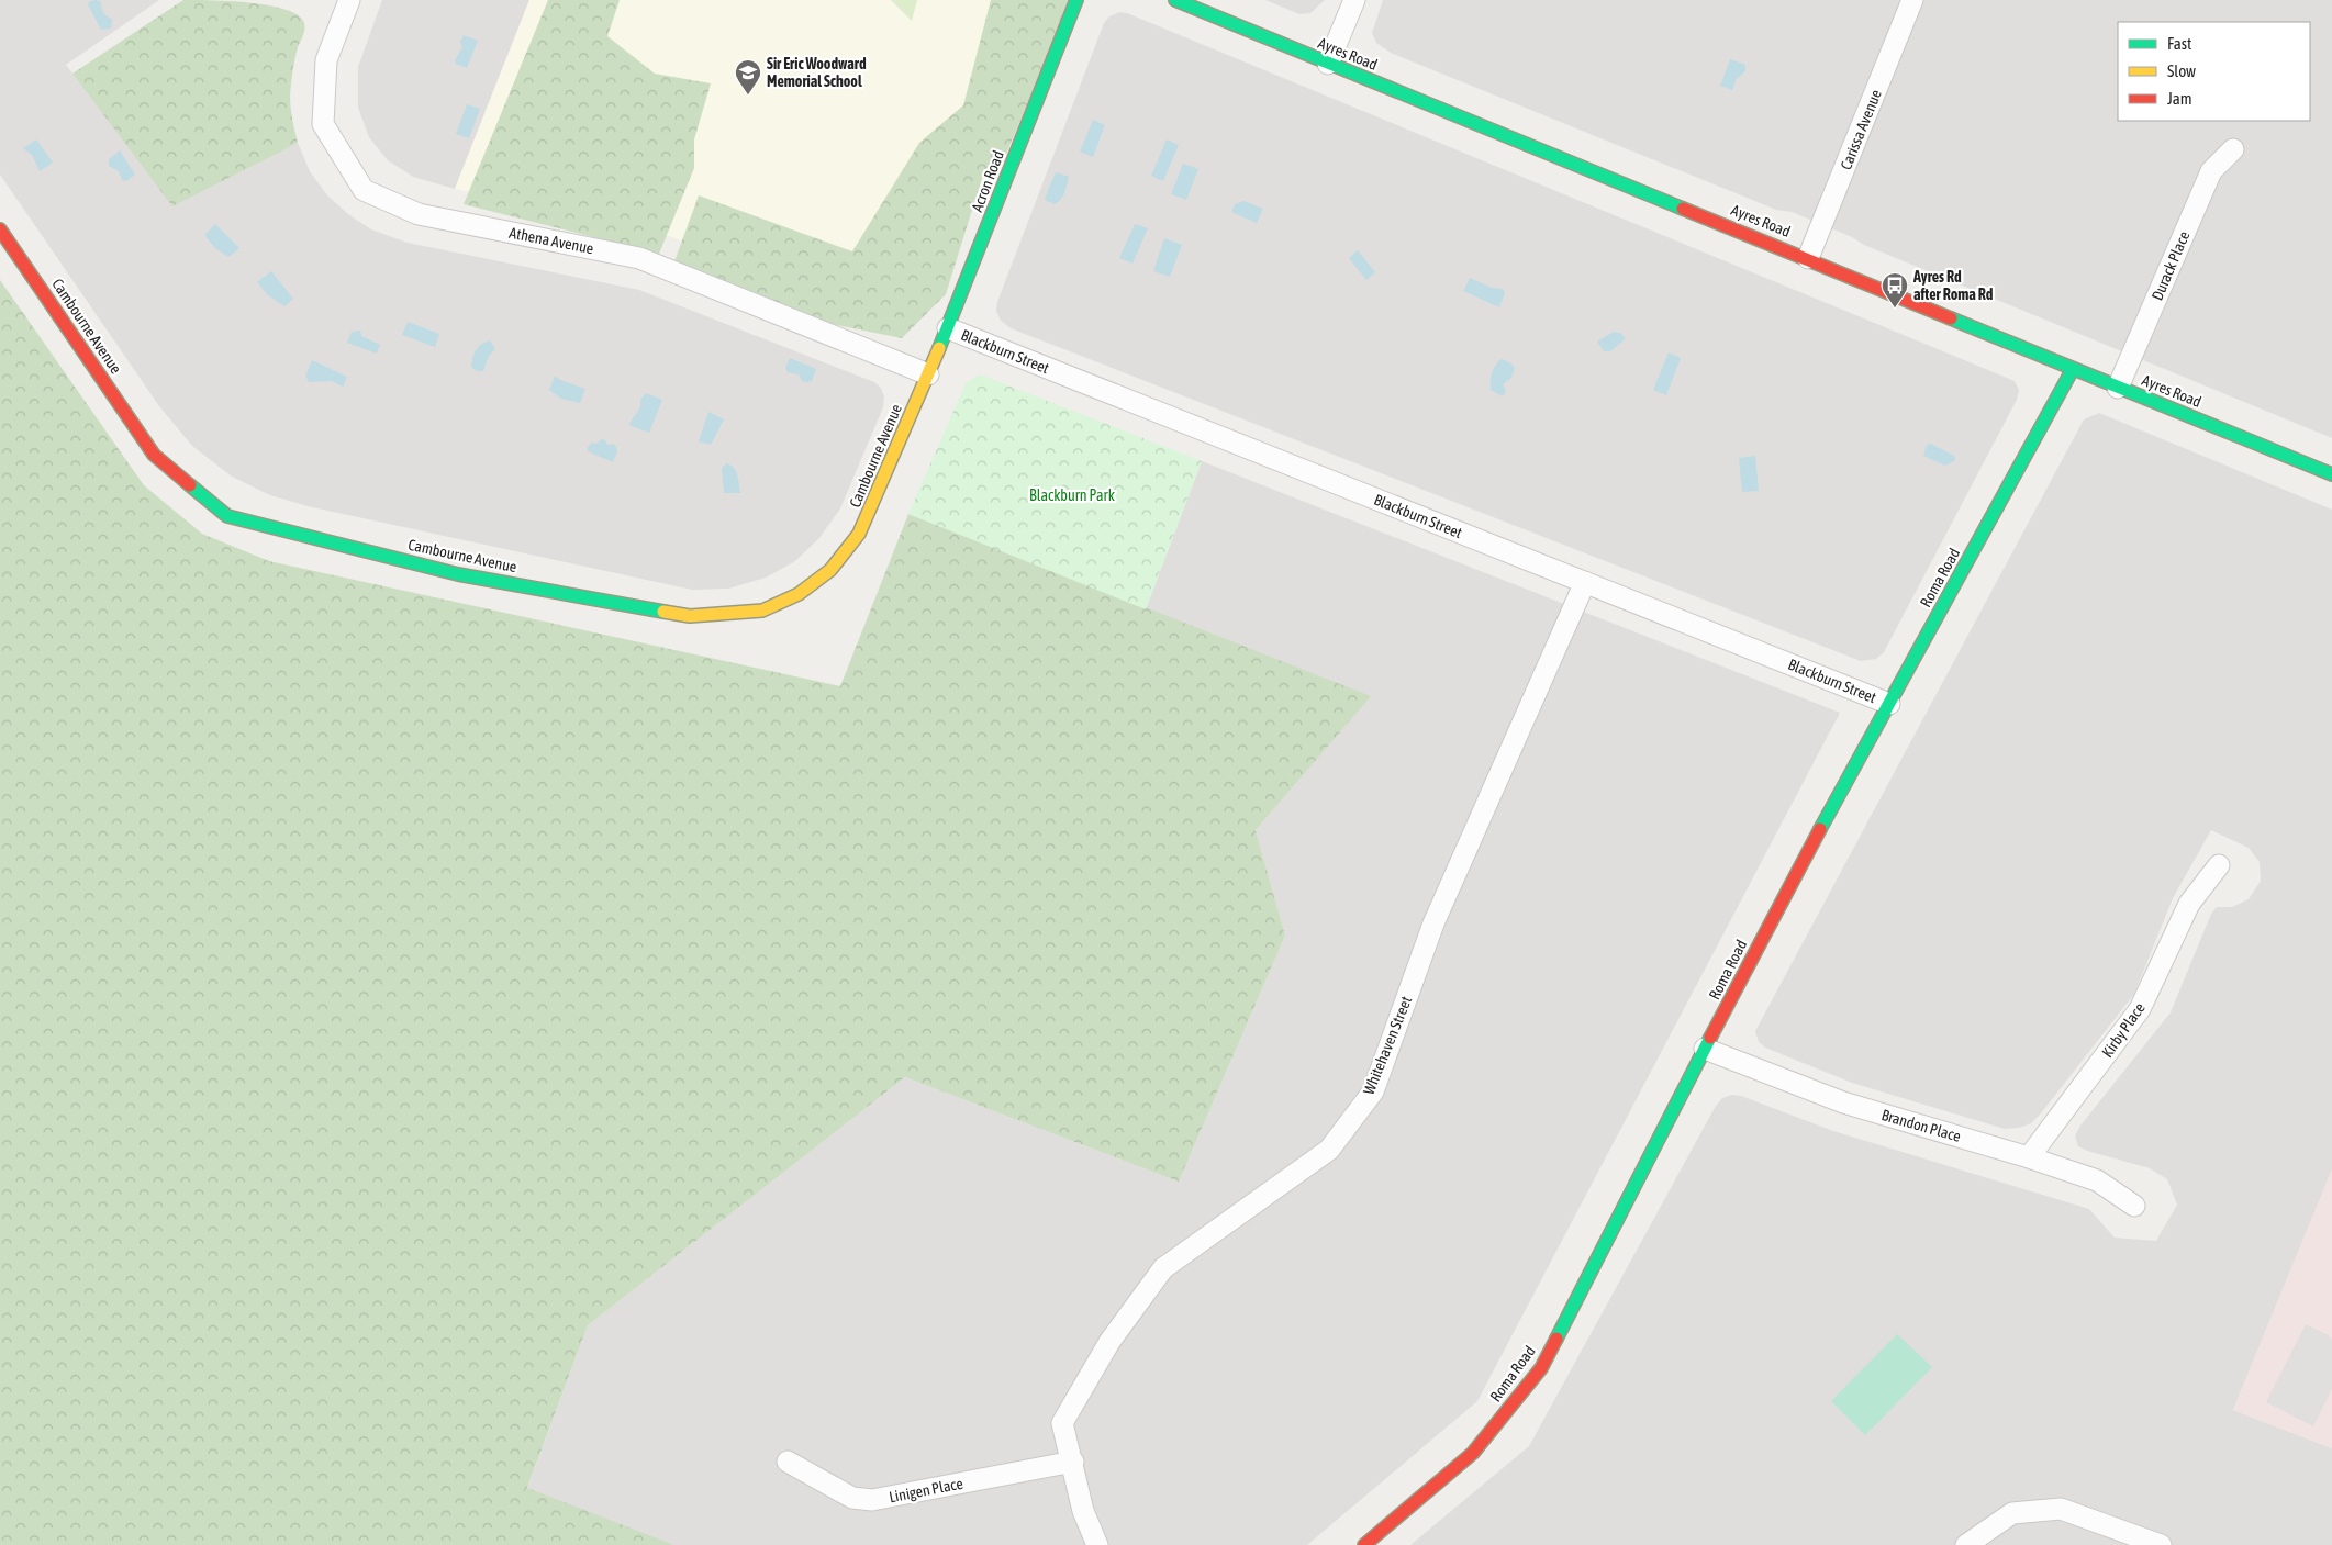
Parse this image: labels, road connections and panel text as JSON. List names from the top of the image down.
{
  "streets": {
    "street": [
      "Ayres Road",
      "Carissa Avenue",
      "Acron Road",
      "Athena Avenue",
      "Durack Place",
      "Cambourne Avenue",
      "Blackburn Street",
      "Roma Road",
      "Kirby Place",
      "Whitehaven Street",
      "Brandon Place",
      "Linigen Place"
    ]
  },
  "crossings": [
    ["Ayres Road", "Carissa Avenue"],
    ["Ayres Road", "Durack Place"],
    ["Ayres Road", "Roma Road"],
    ["Acron Road", "Athena Avenue"],
    ["Acron Road", "Cambourne Avenue"],
    ["Acron Road", "Blackburn Street"],
    ["Athena Avenue", "Cambourne Avenue"],
    ["Blackburn Street", "Roma Road"],
    ["Blackburn Street", "Whitehaven Street"],
    ["Roma Road", "Brandon Place"],
    ["Kirby Place", "Brandon Place"],
    ["Whitehaven Street", "Linigen Place"]
  ],
  "parks": ["Blackburn Park"],
  "places": {
    "school or university": ["Sir Eric Woodward Memorial School"],
    "bus stop": ["Ayres Rd after Roma Rd"]
  },
  "legend": ["Fast", "Slow", "Jam"]
}
